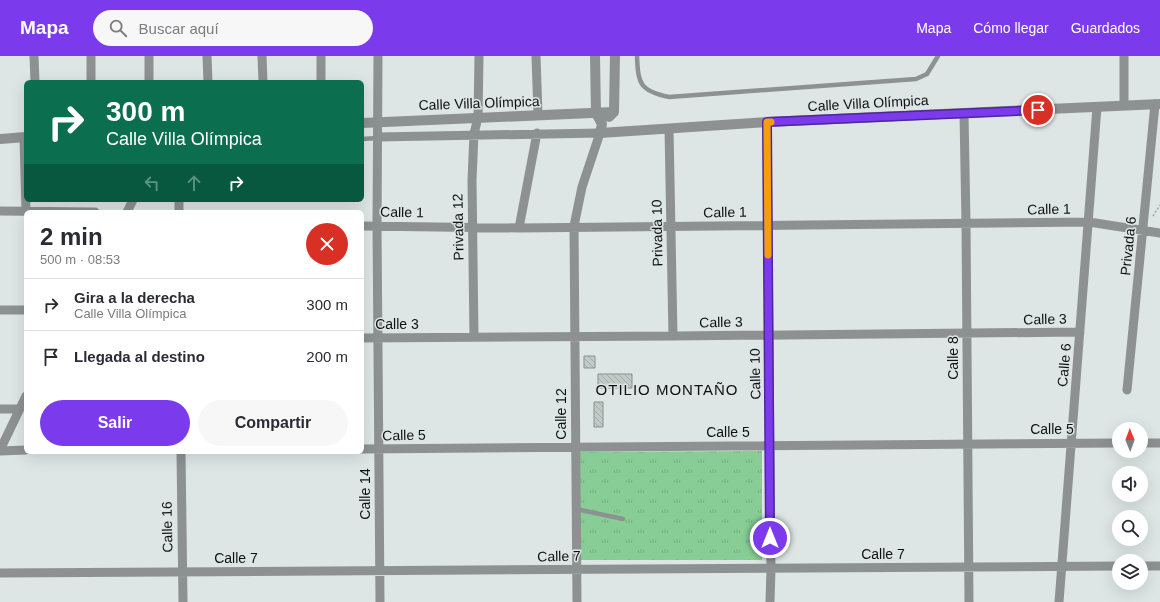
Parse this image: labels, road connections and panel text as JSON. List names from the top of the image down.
{
  "streets": {
    "street": [
      "Calle Villa Olímpica",
      "Calle 1",
      "Privada 12",
      "Privada 10",
      "Privada 6",
      "Calle 3",
      "Calle 8",
      "Calle 6",
      "Calle 10",
      "Calle 12",
      "Calle 5",
      "Calle 14",
      "Calle 16",
      "Calle 7"
    ]
  },
  "crossings": [
    ["Calle Villa Olímpica", "Privada 12"],
    ["Calle Villa Olímpica", "Privada 10"],
    ["Calle Villa Olímpica", "Privada 6"],
    ["Calle Villa Olímpica", "Calle 8"],
    ["Calle Villa Olímpica", "Calle 6"],
    ["Calle Villa Olímpica", "Calle 10"],
    ["Calle Villa Olímpica", "Calle 12"],
    ["Calle Villa Olímpica", "Calle 14"],
    ["Calle 1", "Privada 12"],
    ["Calle 1", "Privada 10"],
    ["Calle 1", "Privada 6"],
    ["Calle 1", "Calle 8"],
    ["Calle 1", "Calle 6"],
    ["Calle 1", "Calle 10"],
    ["Calle 1", "Calle 12"],
    ["Calle 1", "Calle 14"],
    ["Privada 12", "Calle 3"],
    ["Privada 10", "Calle 3"],
    ["Calle 3", "Calle 8"],
    ["Calle 3", "Calle 6"],
    ["Calle 3", "Calle 10"],
    ["Calle 3", "Calle 12"],
    ["Calle 3", "Calle 14"],
    ["Calle 8", "Calle 5"],
    ["Calle 8", "Calle 7"],
    ["Calle 6", "Calle 5"],
    ["Calle 6", "Calle 7"],
    ["Calle 10", "Calle 5"],
    ["Calle 10", "Calle 7"],
    ["Calle 12", "Calle 5"],
    ["Calle 12", "Calle 7"],
    ["Calle 5", "Calle 14"],
    ["Calle 14", "Calle 7"],
    ["Calle 16", "Calle 7"]
  ],
  "districts": ["OTILIO MONTAÑO"],
  "north": "top",
  "page": {
    "header": "Mapa",
    "search": "Buscar aquí",
    "nav": ["Mapa", "Cómo llegar", "Guardados"],
    "turn": ["300 m", "Calle Villa Olímpica"],
    "heading": ["2 min", "500 m · 08:53"],
    "list": [
      {
        "name": "Gira a la derecha",
        "note": "Calle Villa Olímpica",
        "value": "300 m"
      },
      {
        "name": "Llegada al destino",
        "value": "200 m"
      }
    ],
    "buttons": ["Salir", "Compartir"]
  }
}
